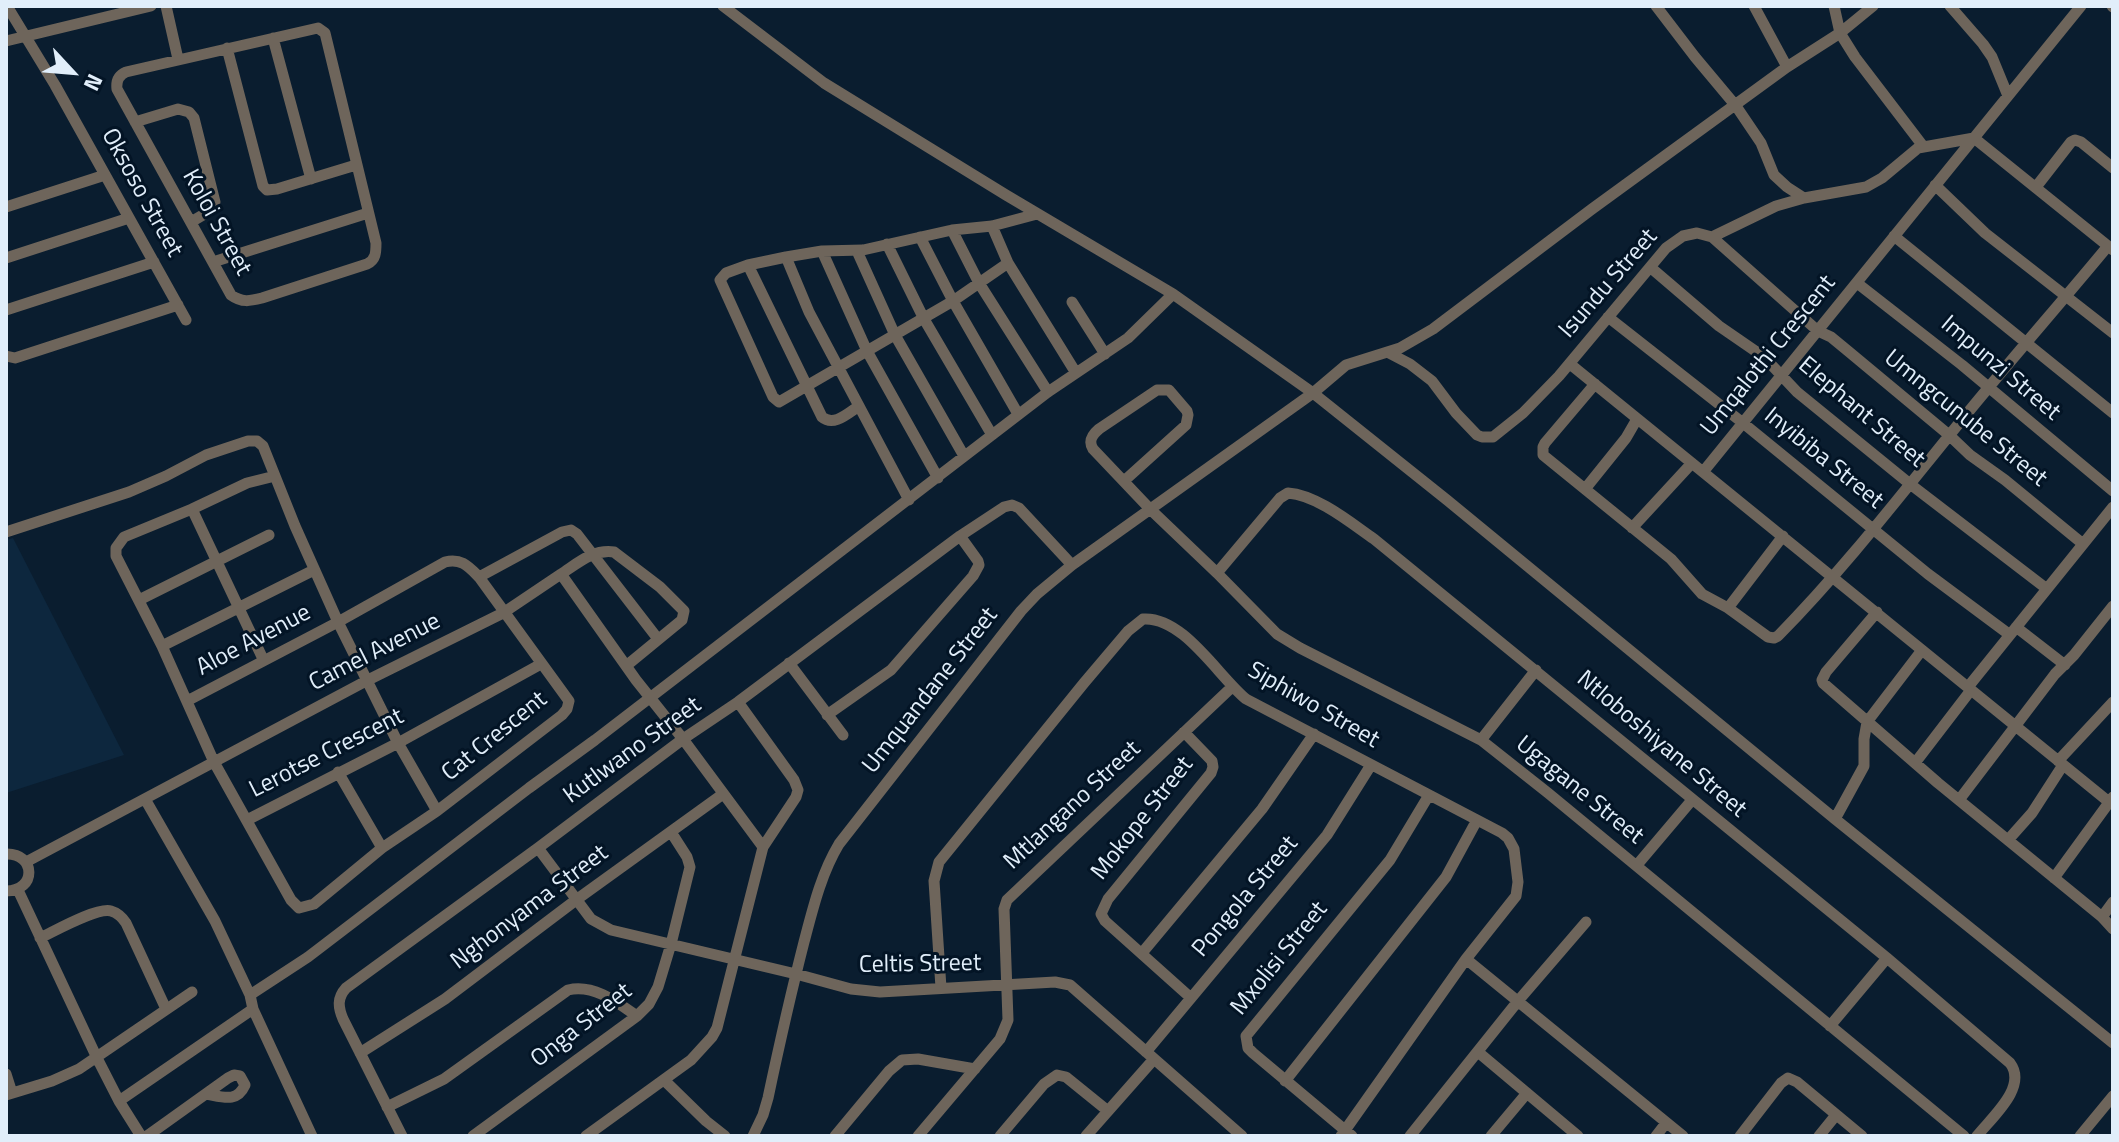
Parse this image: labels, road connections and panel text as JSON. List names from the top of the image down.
{
  "streets": {
    "street": [
      "Oksoso Street",
      "Koloi Street",
      "Isundu Street",
      "Umqalothi Crescent",
      "Impunzi Street",
      "Elephant Street",
      "Umngcunube Street",
      "Inyibiba Street",
      "Aloe Avenue",
      "Camel Avenue",
      "Umquandane Street",
      "Siphiwo Street",
      "Cat Crescent",
      "Ntloboshiyane Street",
      "Kutlwano Street",
      "Lerotse Crescent",
      "Ugagane Street",
      "Mtlangano Street",
      "Mokope Street",
      "Pongola Street",
      "Nghonyama Street",
      "Mxolisi Street",
      "Celtis Street",
      "Onga Street"
    ]
  },
  "crossings": [
    ["Isundu Street", "Umqalothi Crescent"],
    ["Isundu Street", "Elephant Street"],
    ["Isundu Street", "Inyibiba Street"],
    ["Umqalothi Crescent", "Impunzi Street"],
    ["Umqalothi Crescent", "Elephant Street"],
    ["Umqalothi Crescent", "Umngcunube Street"],
    ["Umqalothi Crescent", "Inyibiba Street"],
    ["Aloe Avenue", "Cat Crescent"],
    ["Camel Avenue", "Cat Crescent"],
    ["Umquandane Street", "Kutlwano Street"],
    ["Umquandane Street", "Ugagane Street"],
    ["Umquandane Street", "Celtis Street"],
    ["Siphiwo Street", "Mtlangano Street"],
    ["Siphiwo Street", "Pongola Street"],
    ["Siphiwo Street", "Mxolisi Street"],
    ["Siphiwo Street", "Celtis Street"],
    ["Cat Crescent", "Lerotse Crescent"],
    ["Ntloboshiyane Street", "Ugagane Street"],
    ["Kutlwano Street", "Nghonyama Street"],
    ["Kutlwano Street", "Celtis Street"],
    ["Mtlangano Street", "Mokope Street"],
    ["Mtlangano Street", "Celtis Street"],
    ["Mokope Street", "Pongola Street"],
    ["Pongola Street", "Celtis Street"],
    ["Nghonyama Street", "Celtis Street"],
    ["Nghonyama Street", "Onga Street"],
    ["Celtis Street", "Onga Street"]
  ],
  "north": "bottom right"
}
